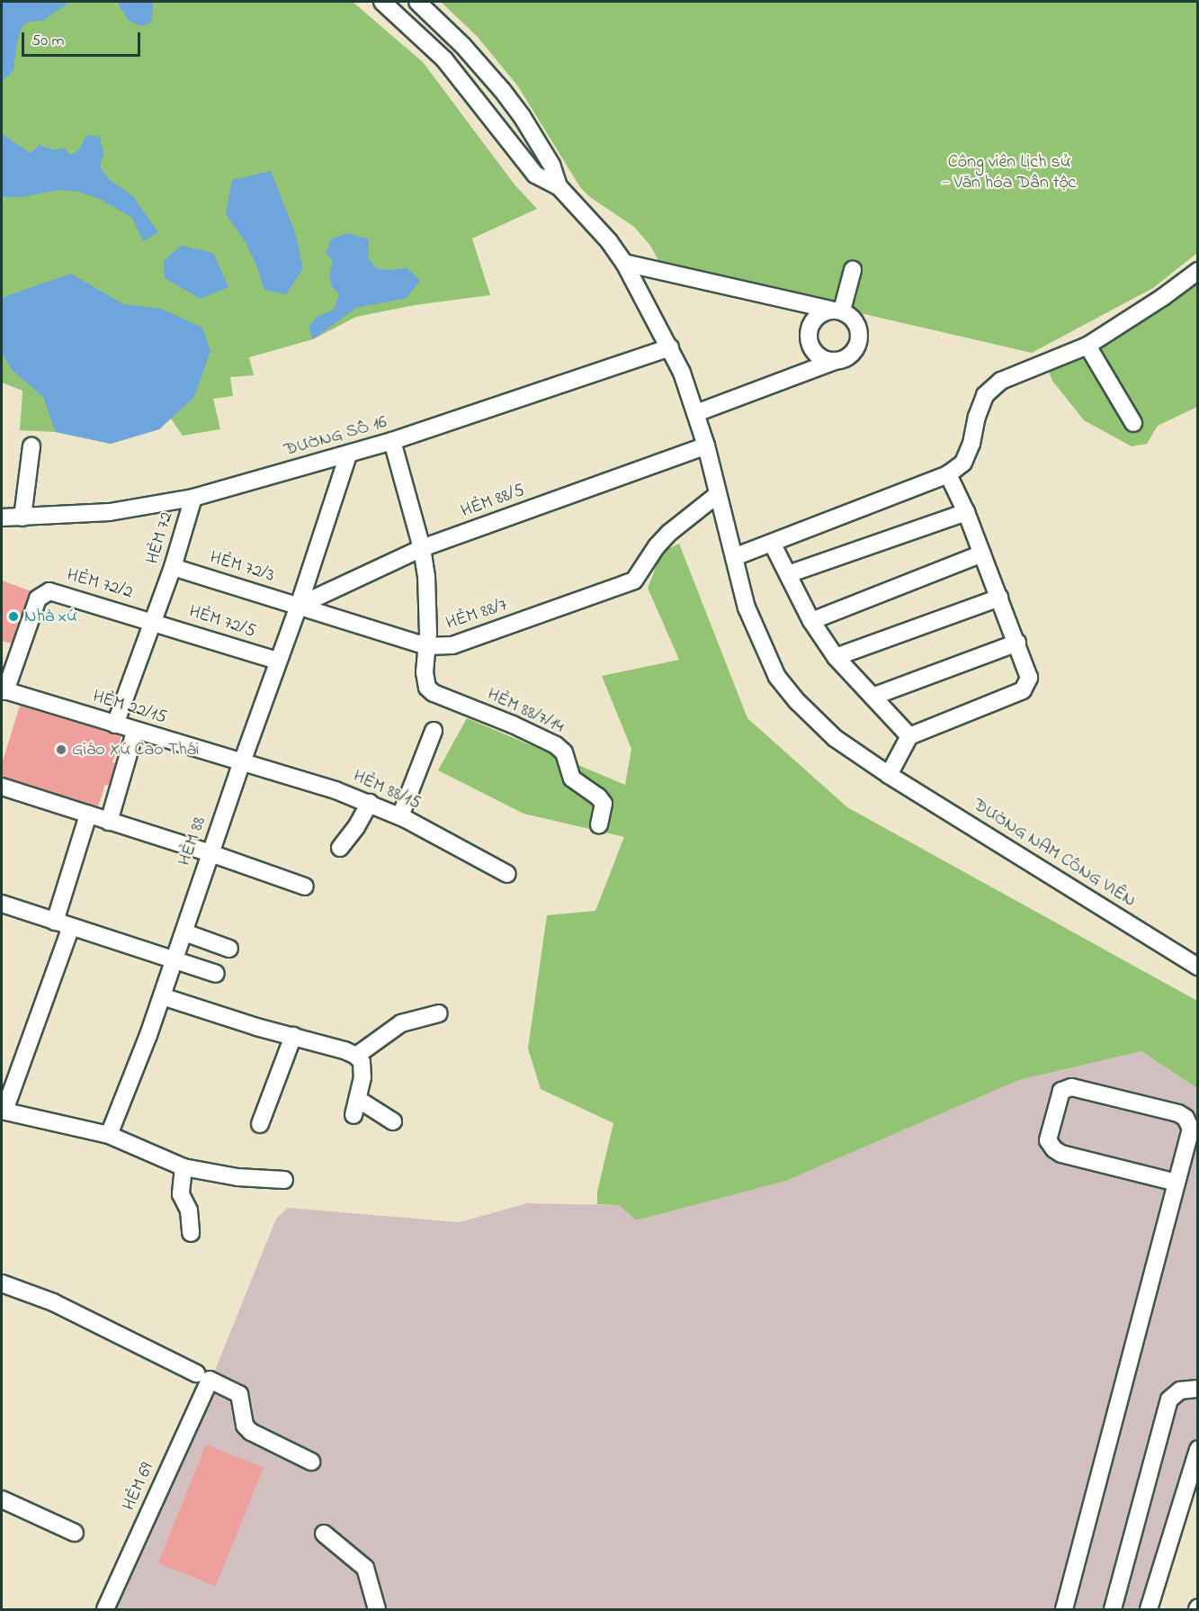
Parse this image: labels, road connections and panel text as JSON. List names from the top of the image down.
{
  "streets": {
    "street": [
      "ĐƯỜNG SỐ 16",
      "HẺM 88/5",
      "HẺM 72",
      "HẺM 72/3",
      "HẺM 72/2",
      "HẺM 88/7",
      "HẺM 72/5",
      "HẺM 22/15",
      "HẺM 88/7/14",
      "HẺM 88/15",
      "HẺM 88",
      "ĐƯỜNG NAM CÔNG VIÊN",
      "HẺM 69"
    ]
  },
  "crossings": [
    ["ĐƯỜNG SỐ 16", "HẺM 72"],
    ["ĐƯỜNG SỐ 16", "HẺM 88"],
    ["ĐƯỜNG SỐ 16", "ĐƯỜNG NAM CÔNG VIÊN"],
    ["HẺM 88/5", "HẺM 72/3"],
    ["HẺM 88/5", "HẺM 88/7"],
    ["HẺM 88/5", "HẺM 88"],
    ["HẺM 88/5", "ĐƯỜNG NAM CÔNG VIÊN"],
    ["HẺM 72", "HẺM 72/3"],
    ["HẺM 72", "HẺM 72/2"],
    ["HẺM 72", "HẺM 72/5"],
    ["HẺM 72", "HẺM 22/15"],
    ["HẺM 72/3", "HẺM 88/7"],
    ["HẺM 72/3", "HẺM 88"],
    ["HẺM 72/2", "HẺM 72/5"],
    ["HẺM 72/2", "HẺM 22/15"],
    ["HẺM 88/7", "HẺM 88/7/14"],
    ["HẺM 88/7", "HẺM 88"],
    ["HẺM 88/7", "ĐƯỜNG NAM CÔNG VIÊN"],
    ["HẺM 72/5", "HẺM 88"],
    ["HẺM 22/15", "HẺM 88/15"],
    ["HẺM 22/15", "HẺM 88"],
    ["HẺM 88/15", "HẺM 88"]
  ],
  "parks": ["Công viên Lịch sử - Văn hóa Dân tộc"],
  "places": ["Nhà xứ", "Giáo Xứ Cao Thái"],
  "scale_bar": "50 m"
}
